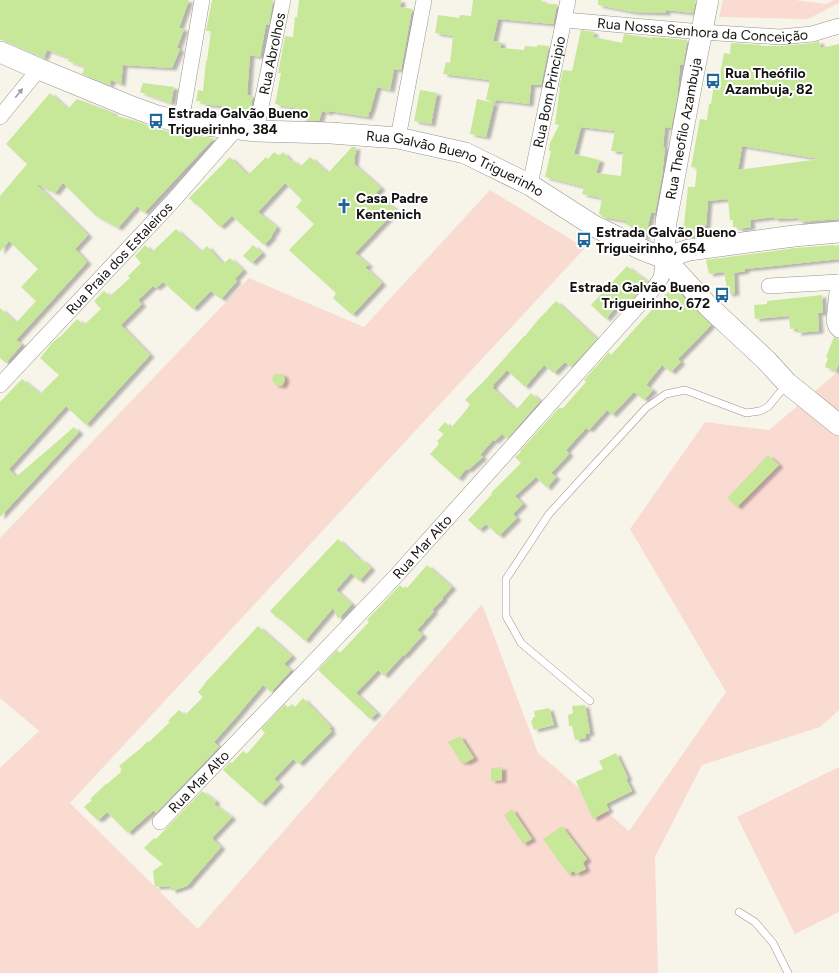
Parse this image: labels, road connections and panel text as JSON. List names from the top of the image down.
{
  "streets": {
    "street": [
      "Rua Nossa Senhora da Conceição",
      "Rua Abrolhos",
      "Rua Bom Principio",
      "Rua Theofilo Azambuja",
      "Rua Galvão Bueno Triguerinho",
      "Rua Praia dos Estaleiros",
      "Rua Mar Alto"
    ]
  },
  "crossings": [
    ["Rua Nossa Senhora da Conceição", "Rua Bom Principio"],
    ["Rua Nossa Senhora da Conceição", "Rua Theofilo Azambuja"],
    ["Rua Abrolhos", "Rua Galvão Bueno Triguerinho"],
    ["Rua Bom Principio", "Rua Galvão Bueno Triguerinho"],
    ["Rua Theofilo Azambuja", "Rua Galvão Bueno Triguerinho"],
    ["Rua Theofilo Azambuja", "Rua Mar Alto"],
    ["Rua Galvão Bueno Triguerinho", "Rua Praia dos Estaleiros"],
    ["Rua Galvão Bueno Triguerinho", "Rua Mar Alto"]
  ],
  "places": {
    "bus stop": [
      "Rua Theófilo Azambuja, 82",
      "Estrada Galvão Bueno Trigueirinho, 384",
      "Estrada Galvão Bueno Trigueirinho, 654",
      "Estrada Galvão Bueno Trigueirinho, 672"
    ],
    "church": ["Casa Padre Kentenich"]
  }
}
